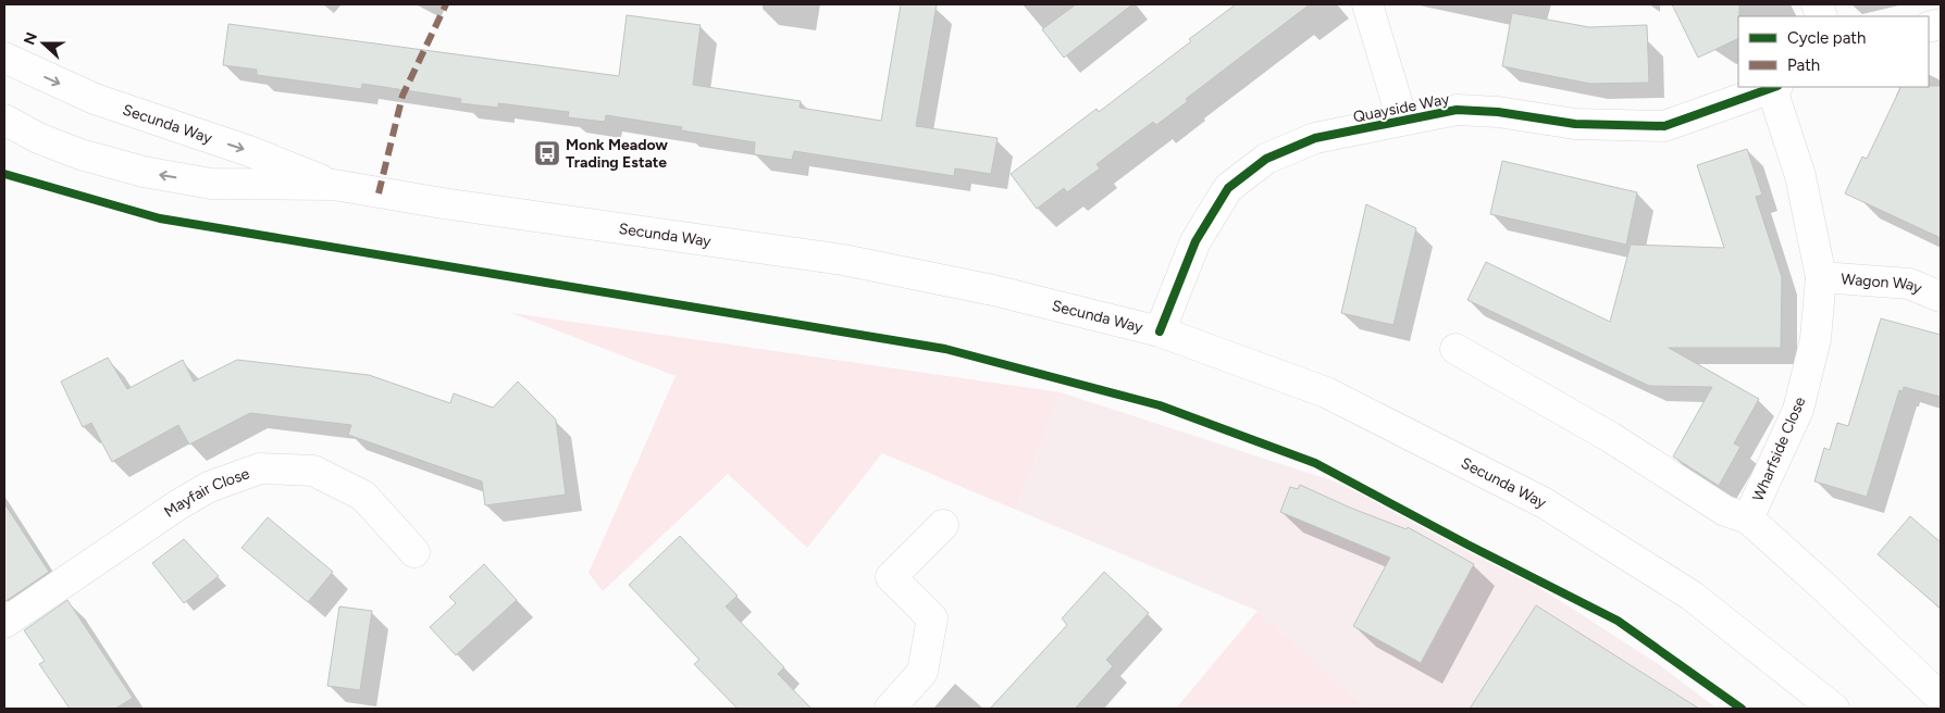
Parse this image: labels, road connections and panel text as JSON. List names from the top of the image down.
{
  "streets": {
    "street": [
      "Quayside Way",
      "Secunda Way",
      "Wagon Way",
      "Wharfside Close",
      "Mayfair Close"
    ]
  },
  "crossings": [
    ["Quayside Way", "Secunda Way"],
    ["Quayside Way", "Wharfside Close"],
    ["Wagon Way", "Wharfside Close"]
  ],
  "places": {
    "bus stop": ["Monk Meadow Trading Estate"]
  },
  "legend": ["Cycle path", "Path"],
  "north": "left"
}
